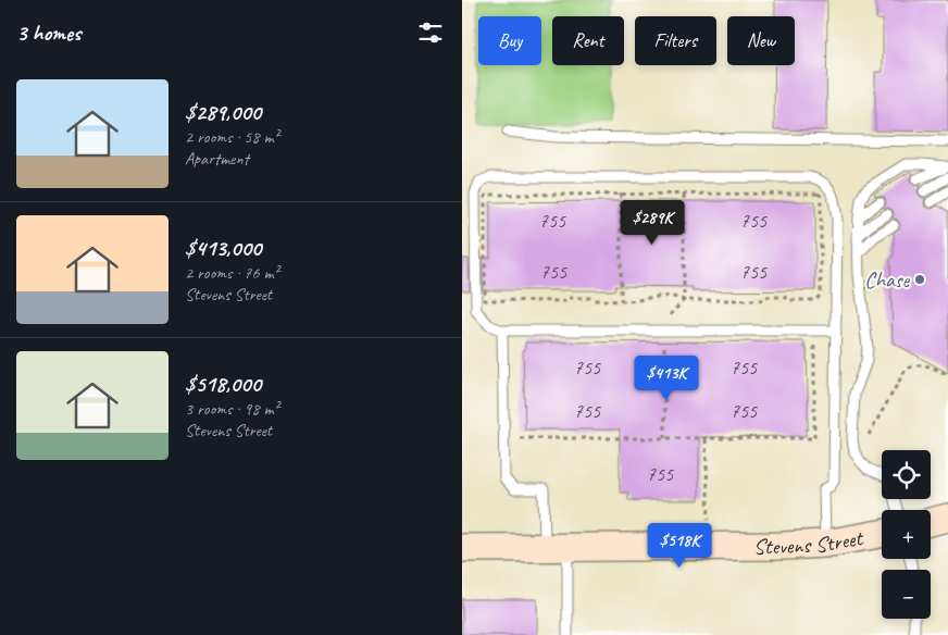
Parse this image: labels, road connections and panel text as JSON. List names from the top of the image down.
{
  "streets": {
    "street": ["Stevens Street"]
  },
  "places": ["Chase"],
  "house_numbers": [
    "755",
    "755",
    "755",
    "755",
    "755",
    "755",
    "755",
    "755",
    "755"
  ],
  "page": {
    "heading": "3 homes",
    "chip": [
      "Buy",
      "Rent",
      "Filters",
      "New"
    ],
    "list": [
      {
        "name": "$289,000",
        "note": "2 rooms · 58 m² · Apartment"
      },
      {
        "name": "$413,000",
        "note": "2 rooms · 76 m² · Stevens Street"
      },
      {
        "name": "$518,000",
        "note": "3 rooms · 98 m² · Stevens Street"
      }
    ],
    "price": ["$289K", "$413K", "$518K"],
    "map_buttons": ["+", "−"]
  }
}
